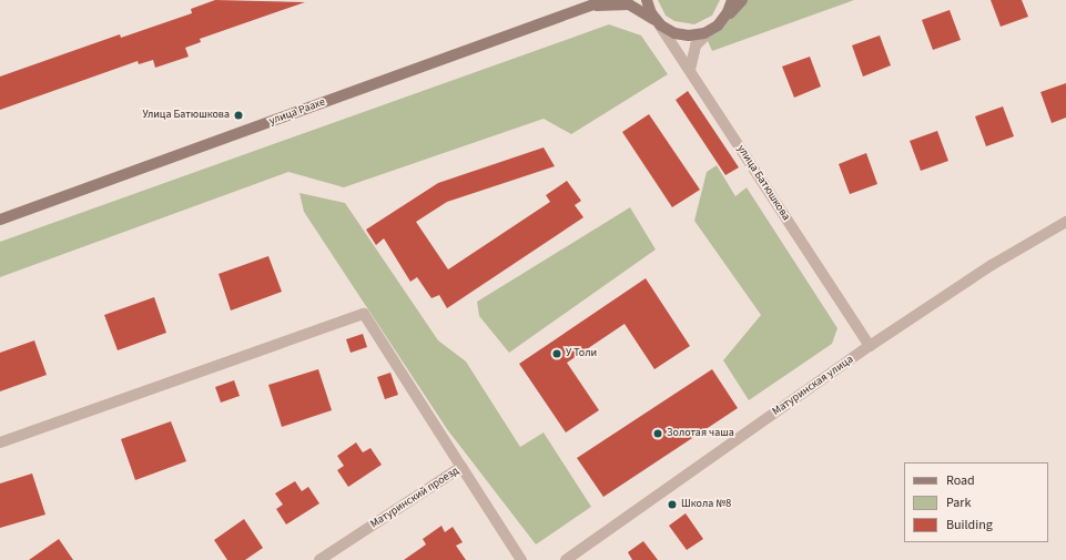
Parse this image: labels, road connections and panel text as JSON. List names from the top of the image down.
{
  "streets": {
    "main road": ["улица Раахе"],
    "street": ["улица Батюшкова", "Матуринская улица", "Матуринский проезд"]
  },
  "crossings": [
    ["улица Батюшкова", "Матуринская улица"]
  ],
  "places": [
    "Улица Батюшкова",
    "У Толи",
    "Золотая чаша",
    "Школа №8"
  ],
  "legend": ["Road", "Park", "Building"]
}
